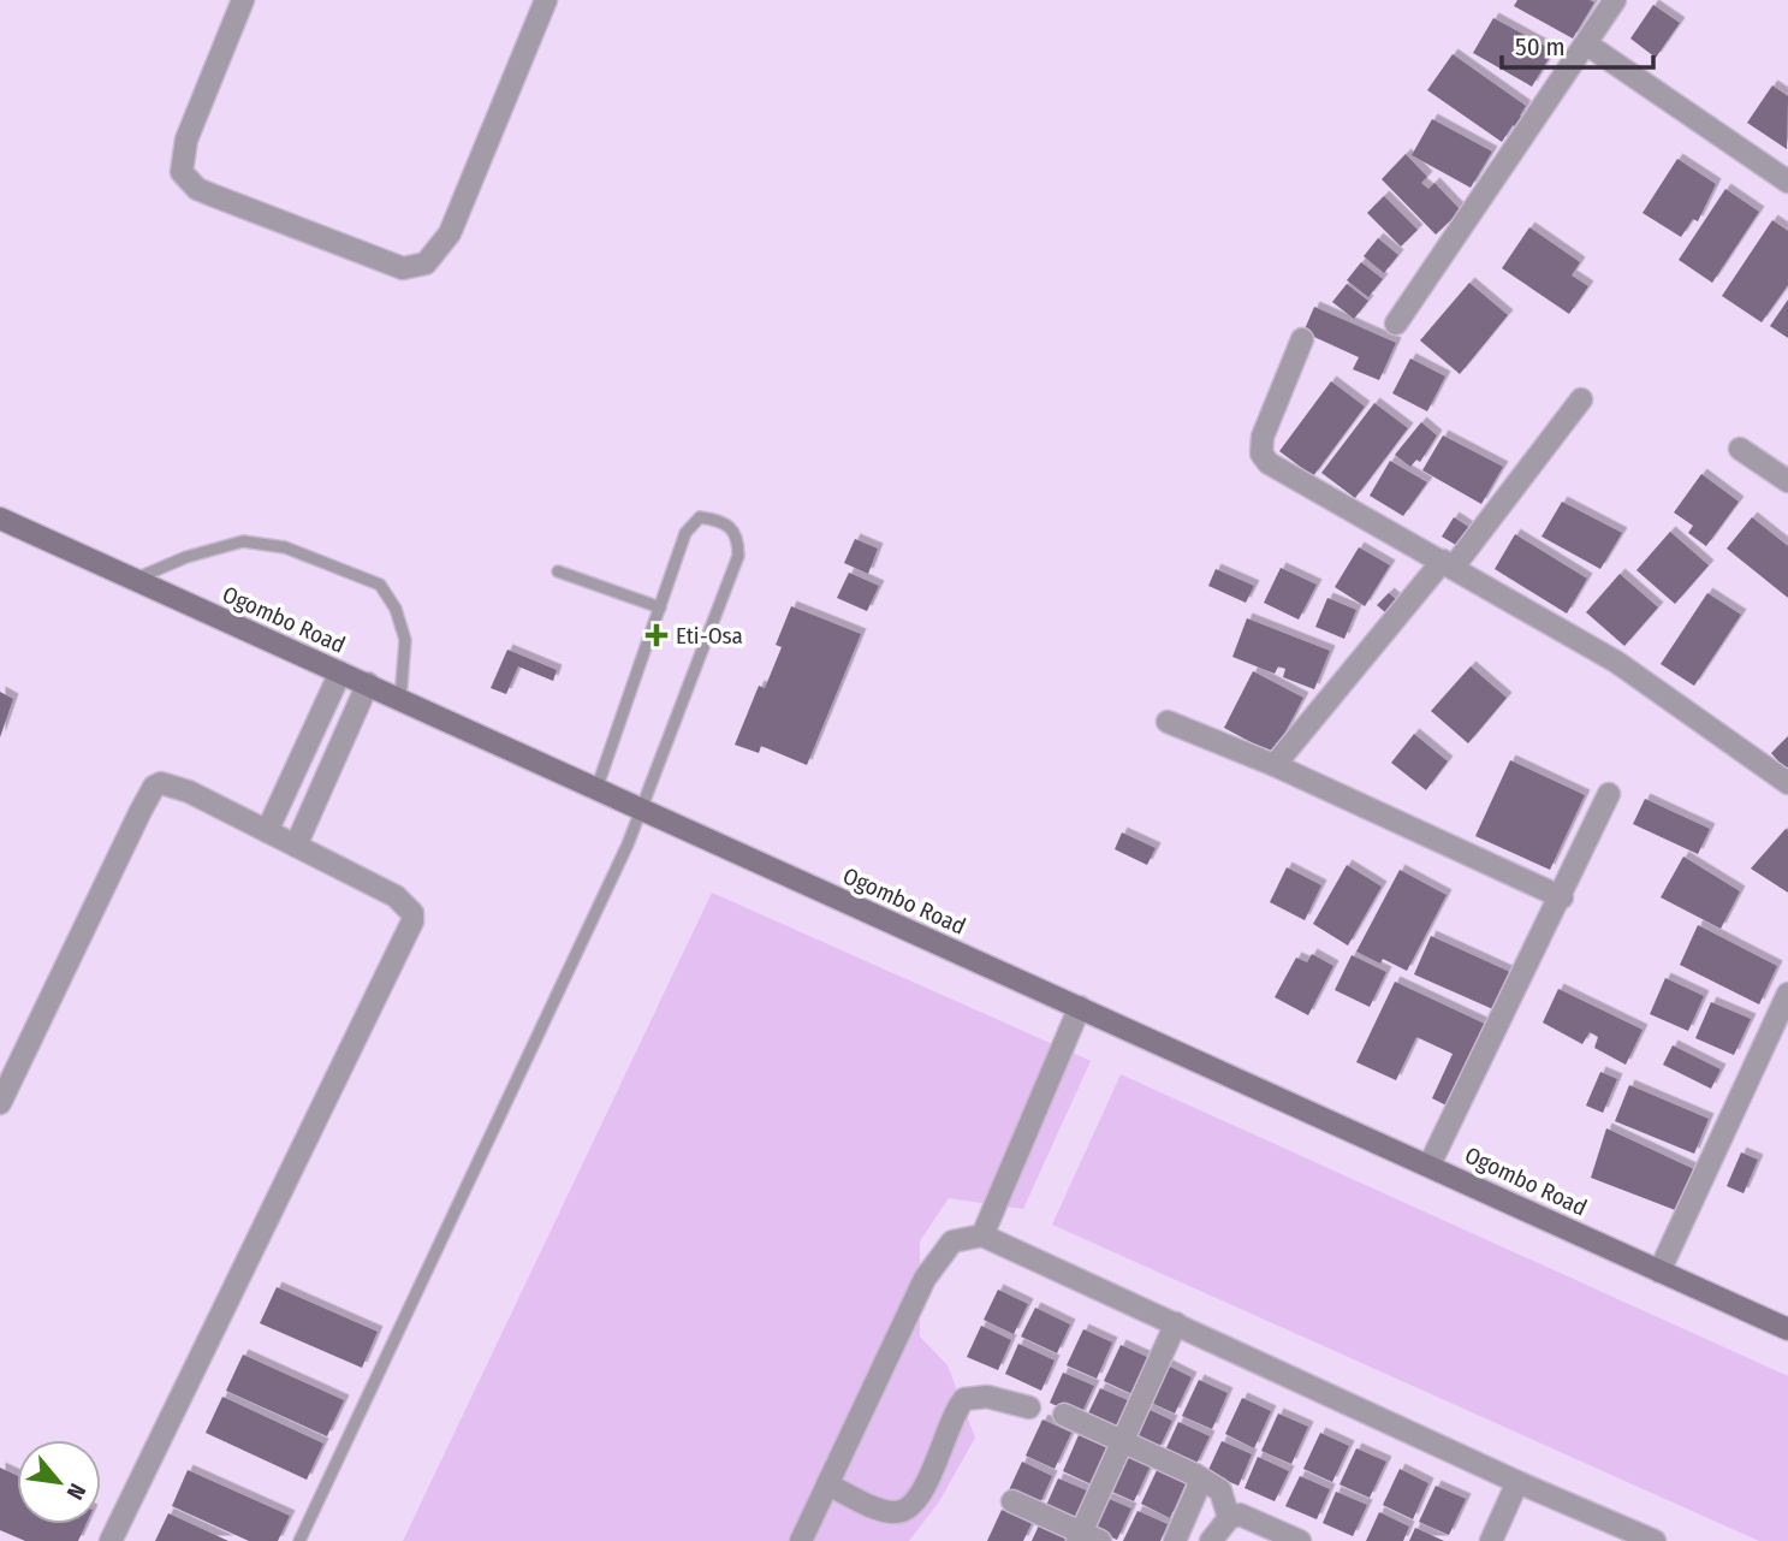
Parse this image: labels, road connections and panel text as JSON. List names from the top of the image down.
{
  "streets": {
    "main road": ["Ogombo Road"]
  },
  "places": {
    "health": ["Eti-Osa"]
  },
  "scale_bar": "50 m",
  "north": "bottom right"
}
